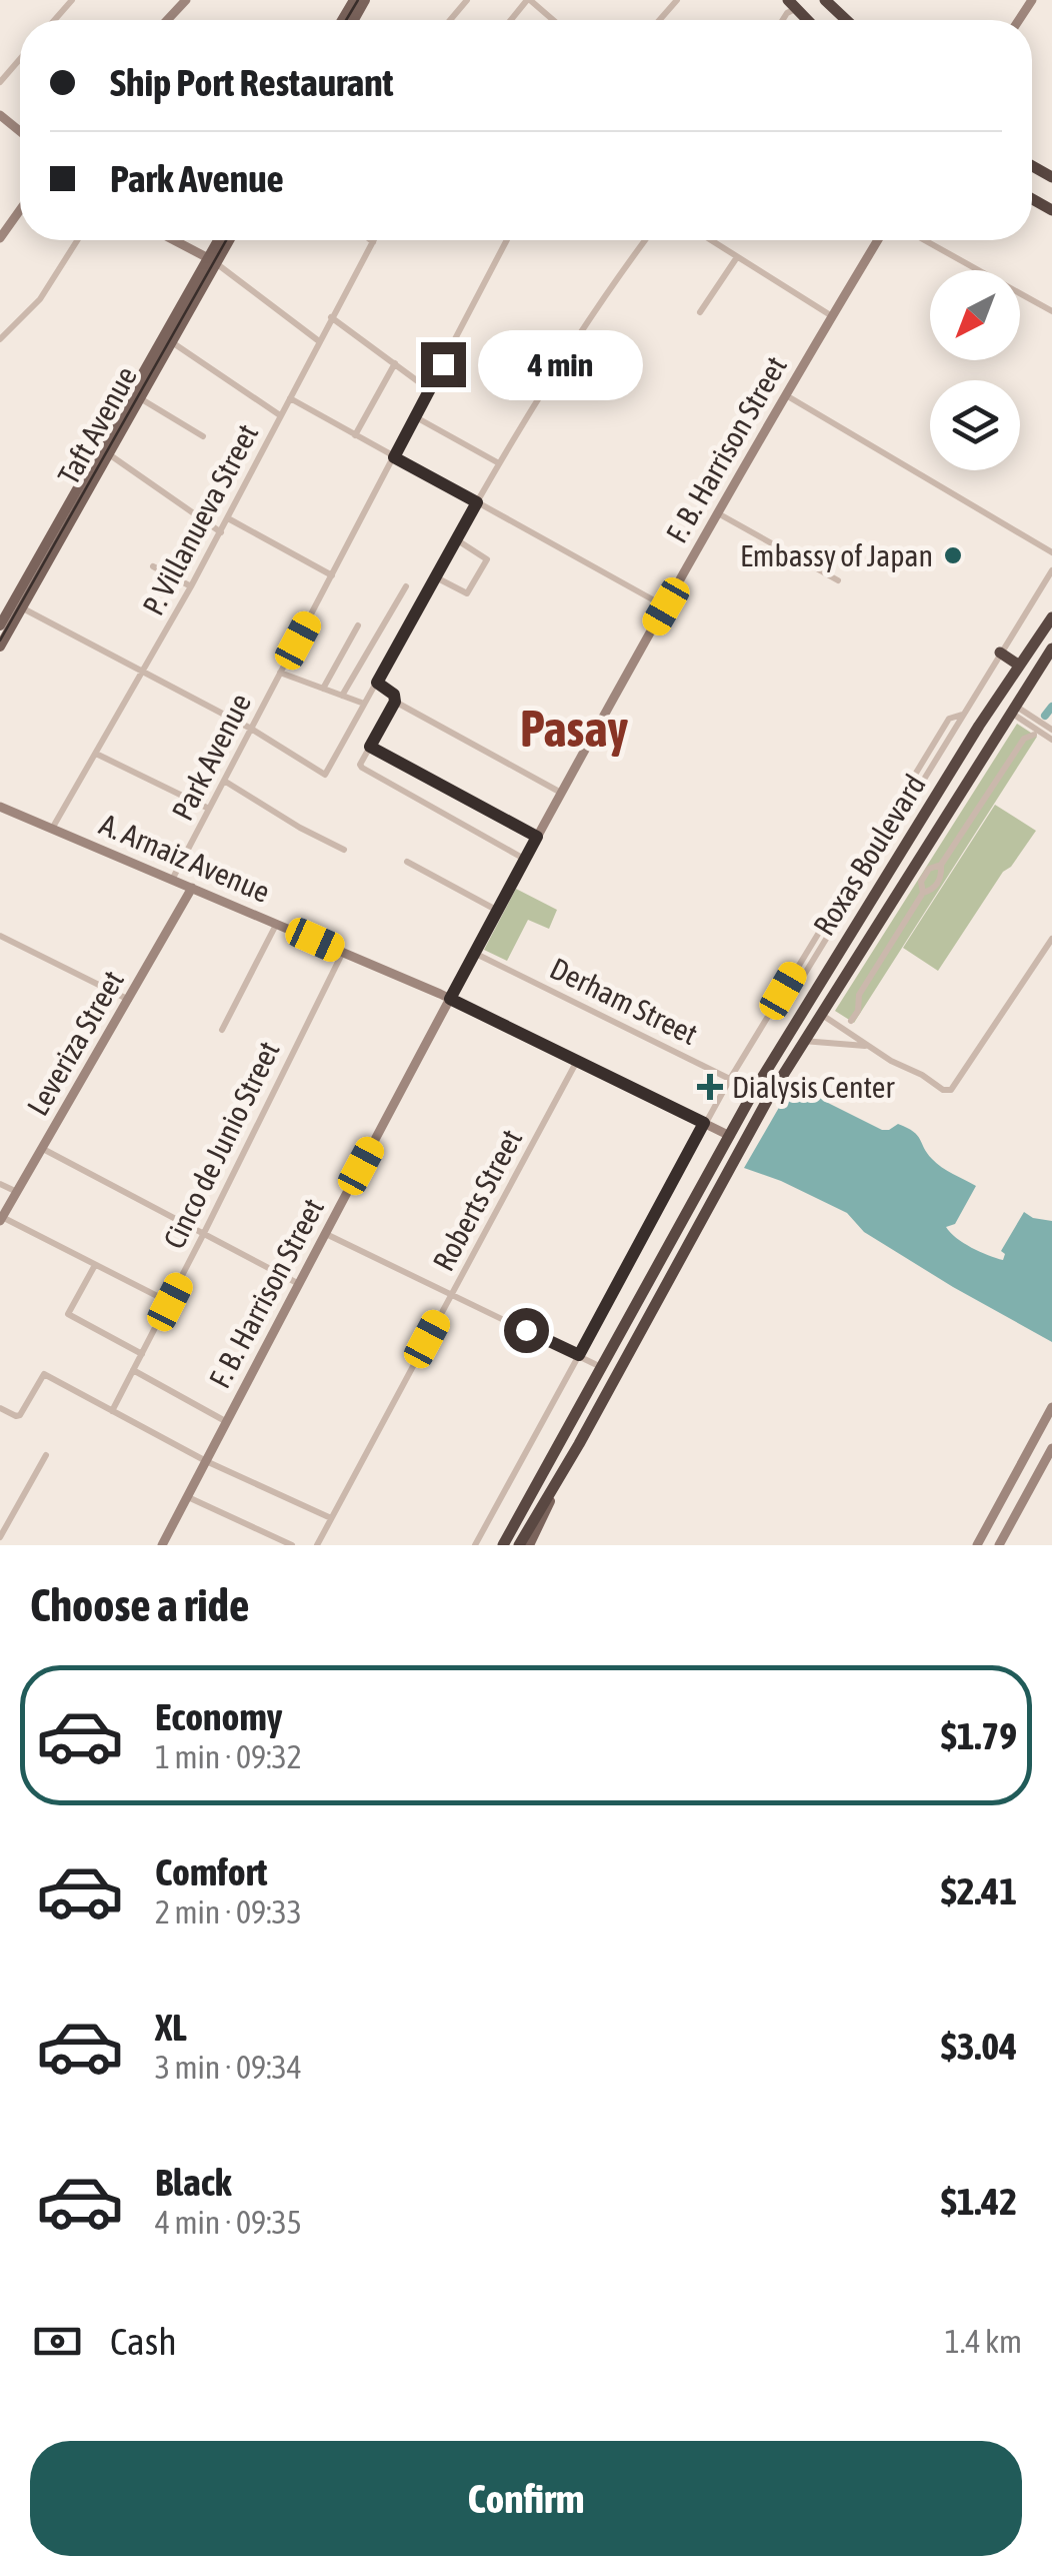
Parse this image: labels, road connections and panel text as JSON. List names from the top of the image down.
{
  "streets": {
    "highway": ["Roxas Boulevard"],
    "main road": [
      "Taft Avenue",
      "F. B. Harrison Street",
      "A. Arnaiz Avenue",
      "Leveriza Street"
    ],
    "street": [
      "P. Villanueva Street",
      "Park Avenue",
      "Derham Street",
      "Cinco de Junio Street",
      "Roberts Street"
    ]
  },
  "crossings": [
    ["F. B. Harrison Street", "A. Arnaiz Avenue"],
    ["F. B. Harrison Street", "Derham Street"],
    ["P. Villanueva Street", "A. Arnaiz Avenue"],
    ["Park Avenue", "A. Arnaiz Avenue"],
    ["Roxas Boulevard", "A. Arnaiz Avenue"],
    ["Roxas Boulevard", "Derham Street"],
    ["A. Arnaiz Avenue", "Leveriza Street"],
    ["A. Arnaiz Avenue", "Cinco de Junio Street"],
    ["A. Arnaiz Avenue", "Roberts Street"]
  ],
  "districts": ["Pasay"],
  "places": {
    "other": ["Embassy of Japan"],
    "health": ["Dialysis Center"]
  },
  "north": "bottom left",
  "page": {
    "banner": ["Ship Port Restaurant", "Park Avenue"],
    "bubble": "4 min",
    "heading": "Choose a ride",
    "list": [
      {
        "name": "Economy",
        "note": "1 min · 09:32",
        "value": "$1.79"
      },
      {
        "name": "Comfort",
        "note": "2 min · 09:33",
        "value": "$2.41"
      },
      {
        "name": "XL",
        "note": "3 min · 09:34",
        "value": "$3.04"
      },
      {
        "name": "Black",
        "note": "4 min · 09:35",
        "value": "$1.42"
      }
    ],
    "pay": ["Cash", "1.4 km"],
    "buttons": "Confirm"
  }
}
